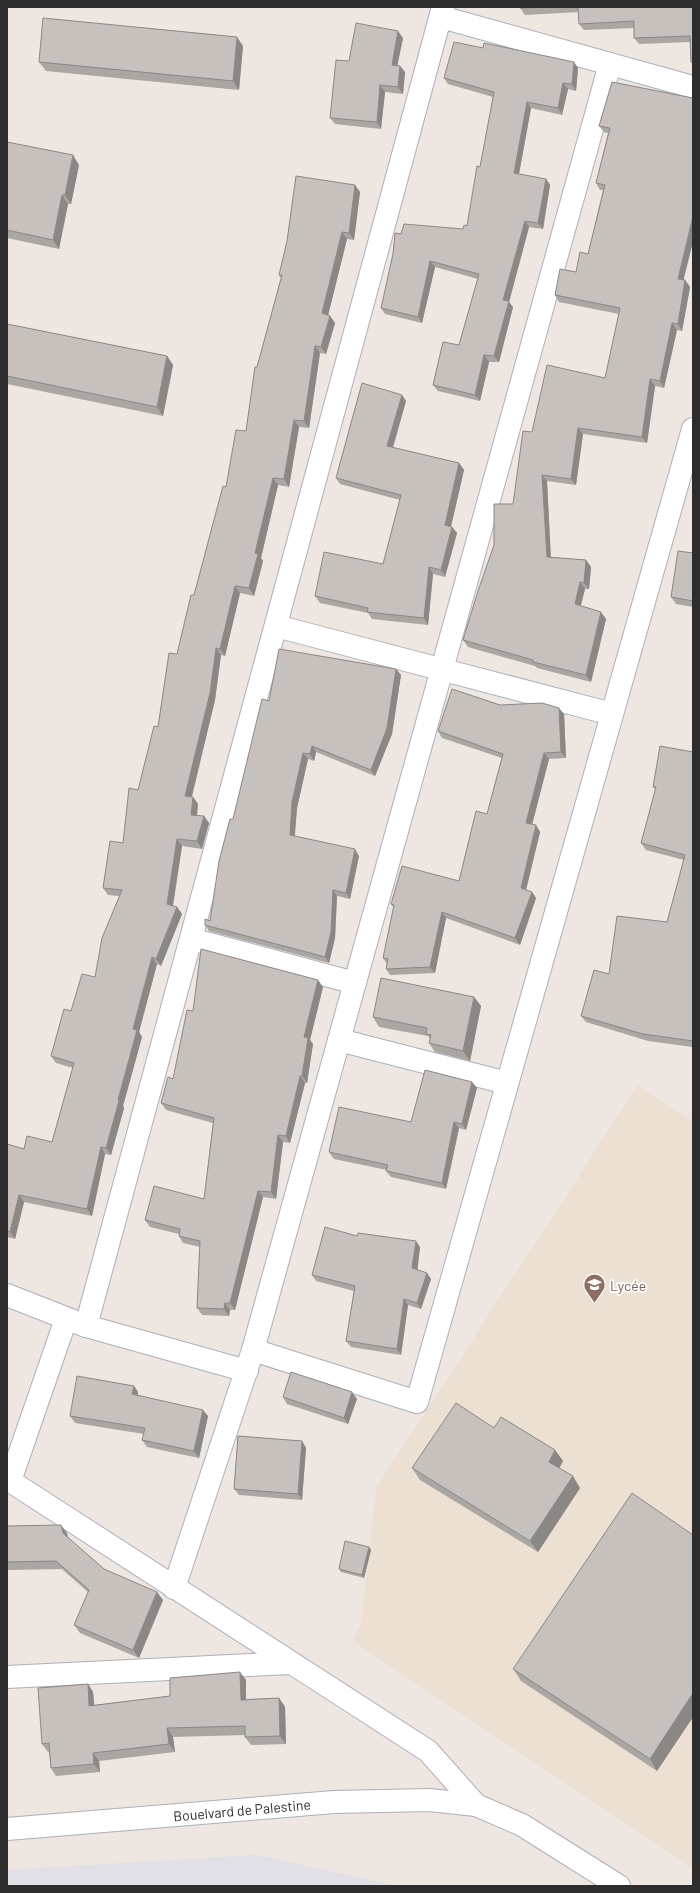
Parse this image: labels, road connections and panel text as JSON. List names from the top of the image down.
{
  "streets": {
    "street": ["Bouelvard de Palestine"]
  },
  "places": {
    "school or university": ["Lycée"]
  }
}
